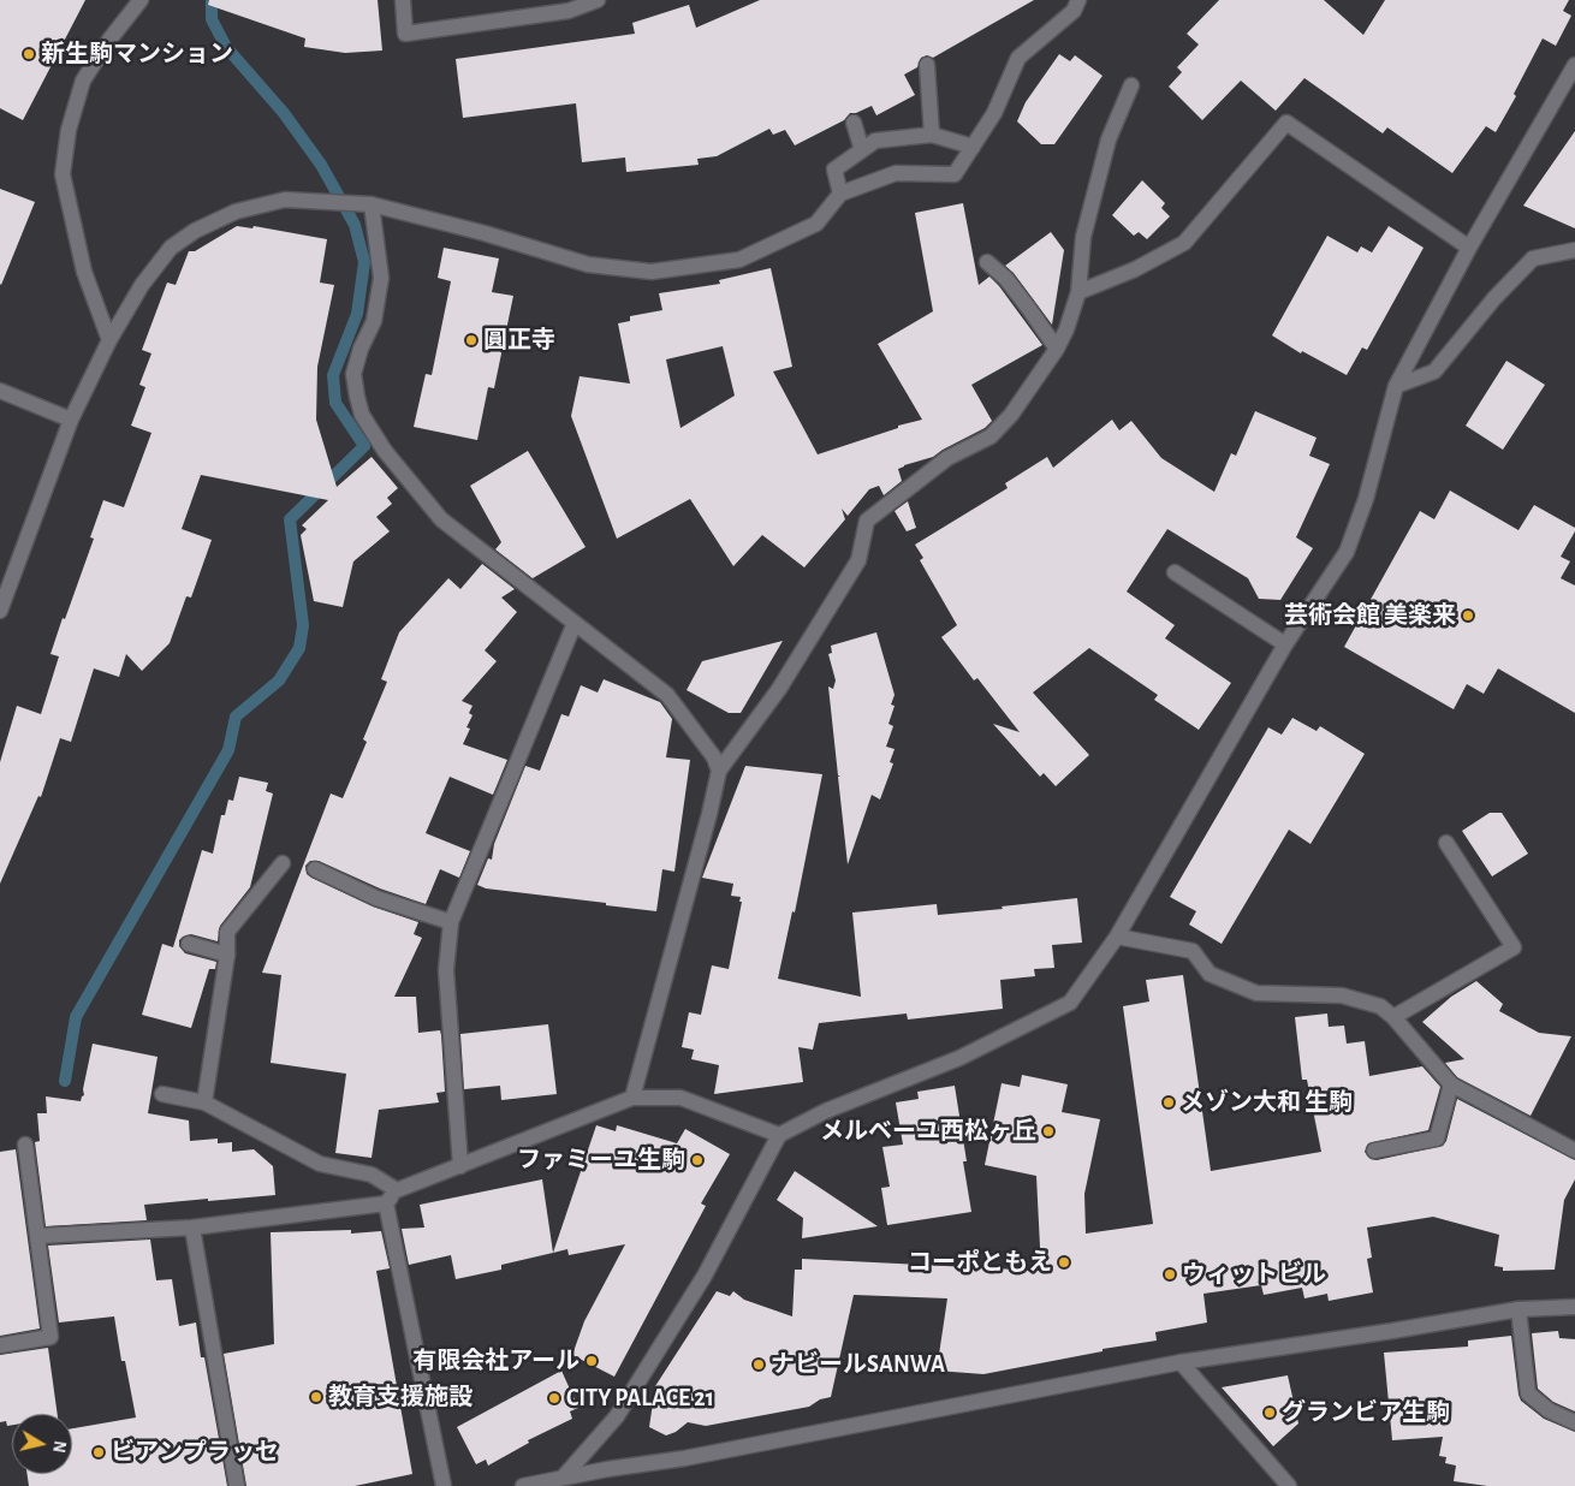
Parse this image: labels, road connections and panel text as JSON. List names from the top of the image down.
{
  "places": [
    "新生駒マンション",
    "圓正寺",
    "芸術会館 美楽来",
    "メゾン大和 生駒",
    "メルベーユ西松ヶ丘",
    "ファミーユ生駒",
    "コーポともえ",
    "ウィットビル",
    "有限会社アール",
    "ナビールSANWA",
    "教育支援施設",
    "CITY PALACE 21",
    "グランビア生駒",
    "ビアンプラッセ"
  ],
  "north": "right"
}
